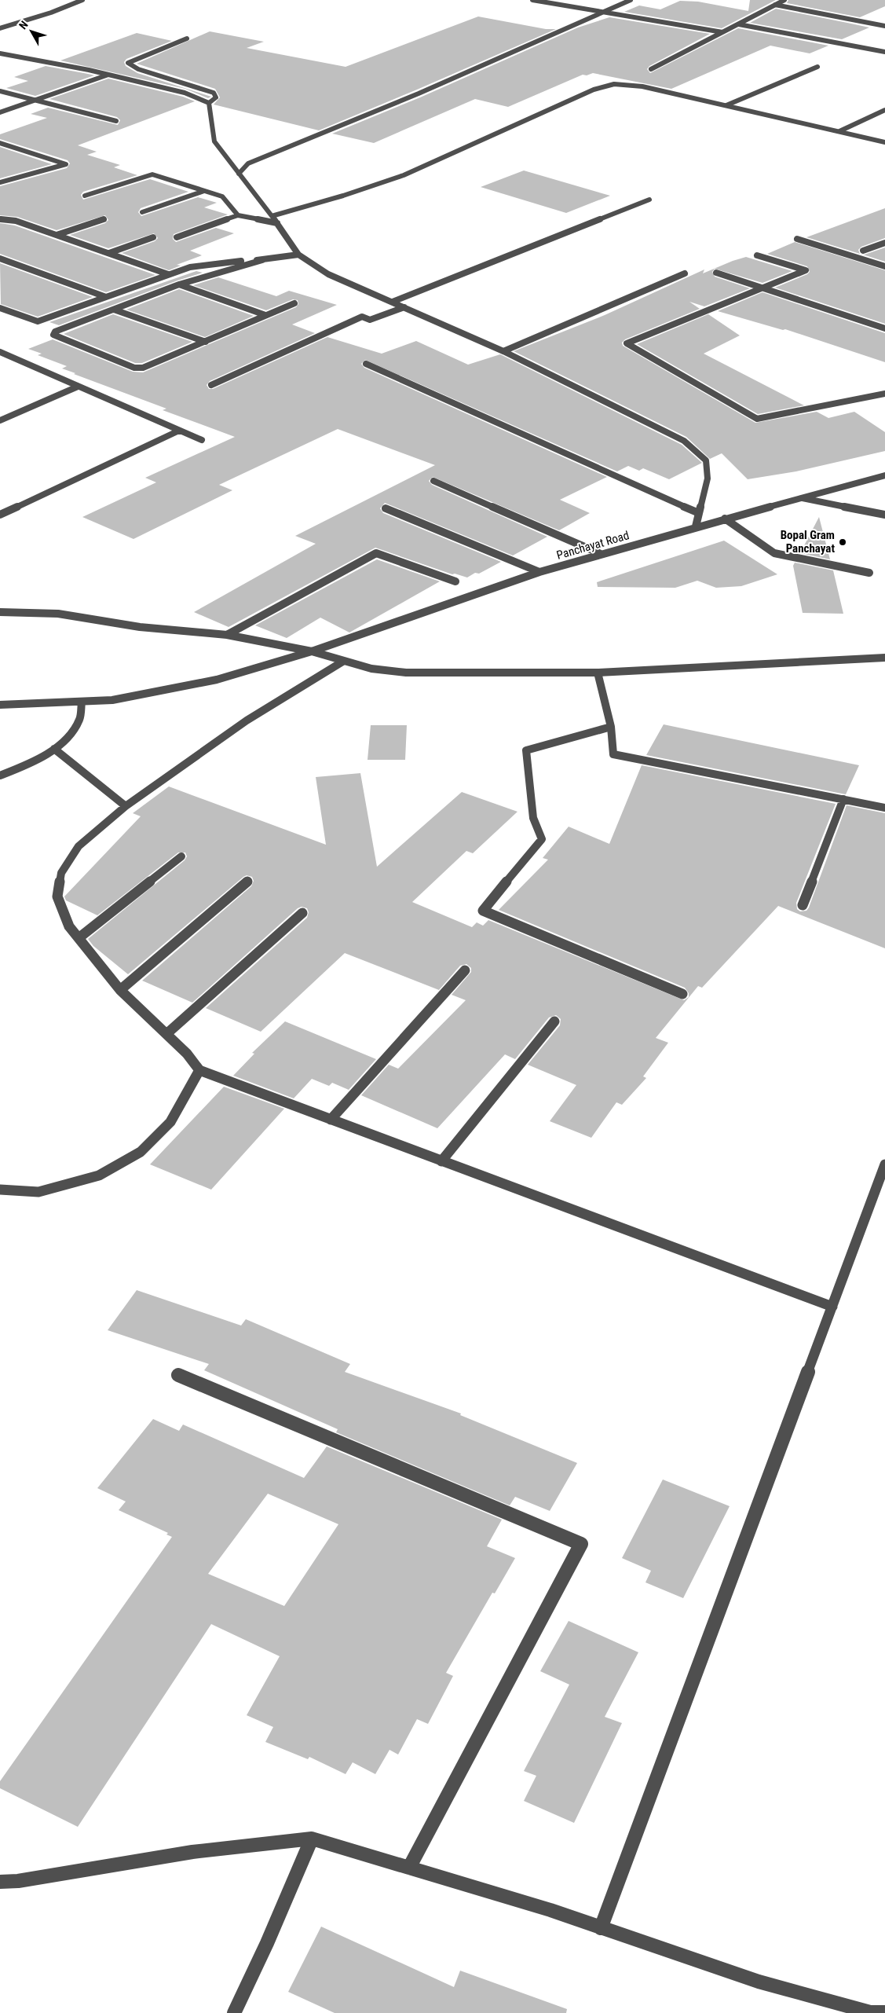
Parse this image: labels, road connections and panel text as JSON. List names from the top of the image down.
{
  "streets": {
    "street": ["Panchayat Road"]
  },
  "places": ["Bopal Gram Panchayat"],
  "north": "top left"
}
